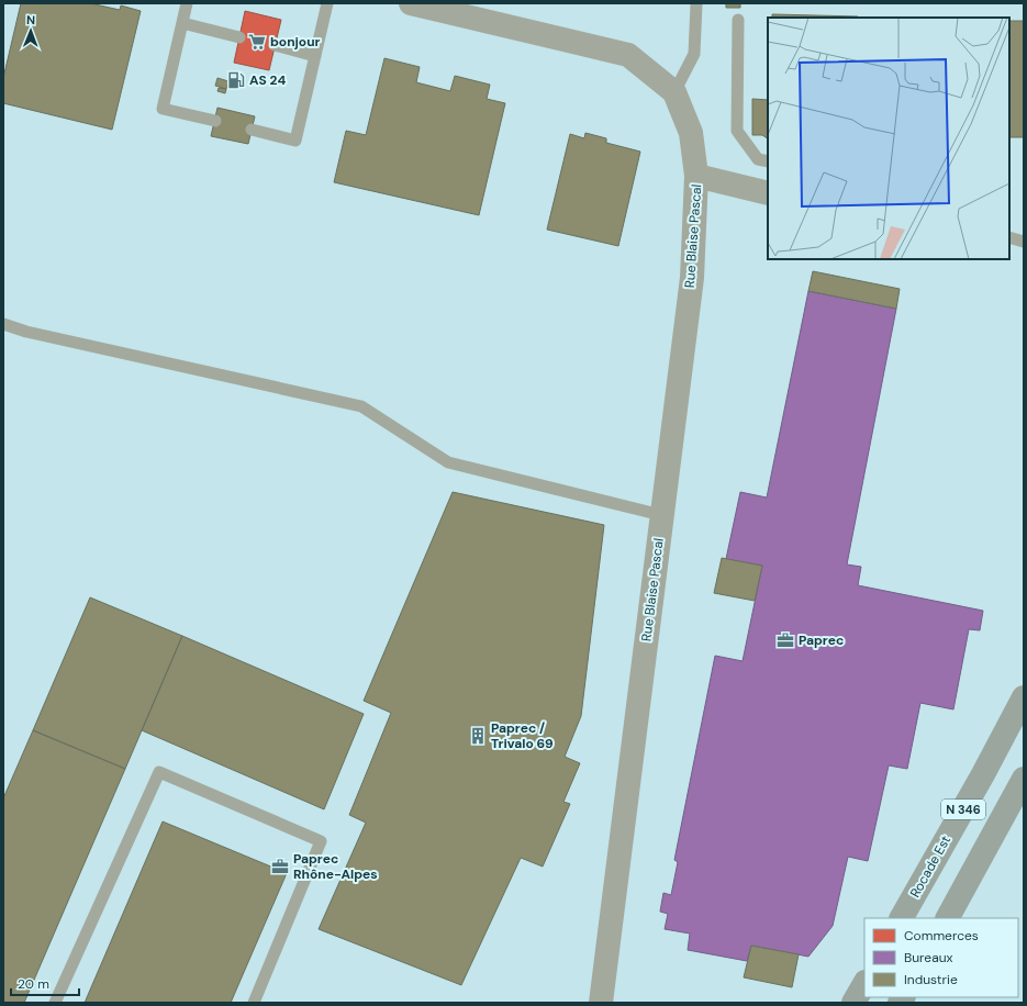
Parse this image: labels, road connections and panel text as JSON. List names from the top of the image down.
{
  "streets": {
    "highway": ["N 346", "Rocade Est"],
    "street": ["Rue Blaise Pascal"]
  },
  "places": {
    "supermarket": ["bonjour"],
    "fuel station": ["AS 24"],
    "office": ["Paprec", "Paprec Rhône-Alpes"],
    "building": ["Paprec / Trivalo 69"]
  },
  "legend": ["Commerces", "Bureaux", "Industrie"],
  "scale_bar": "20 m",
  "north": "top"
}
